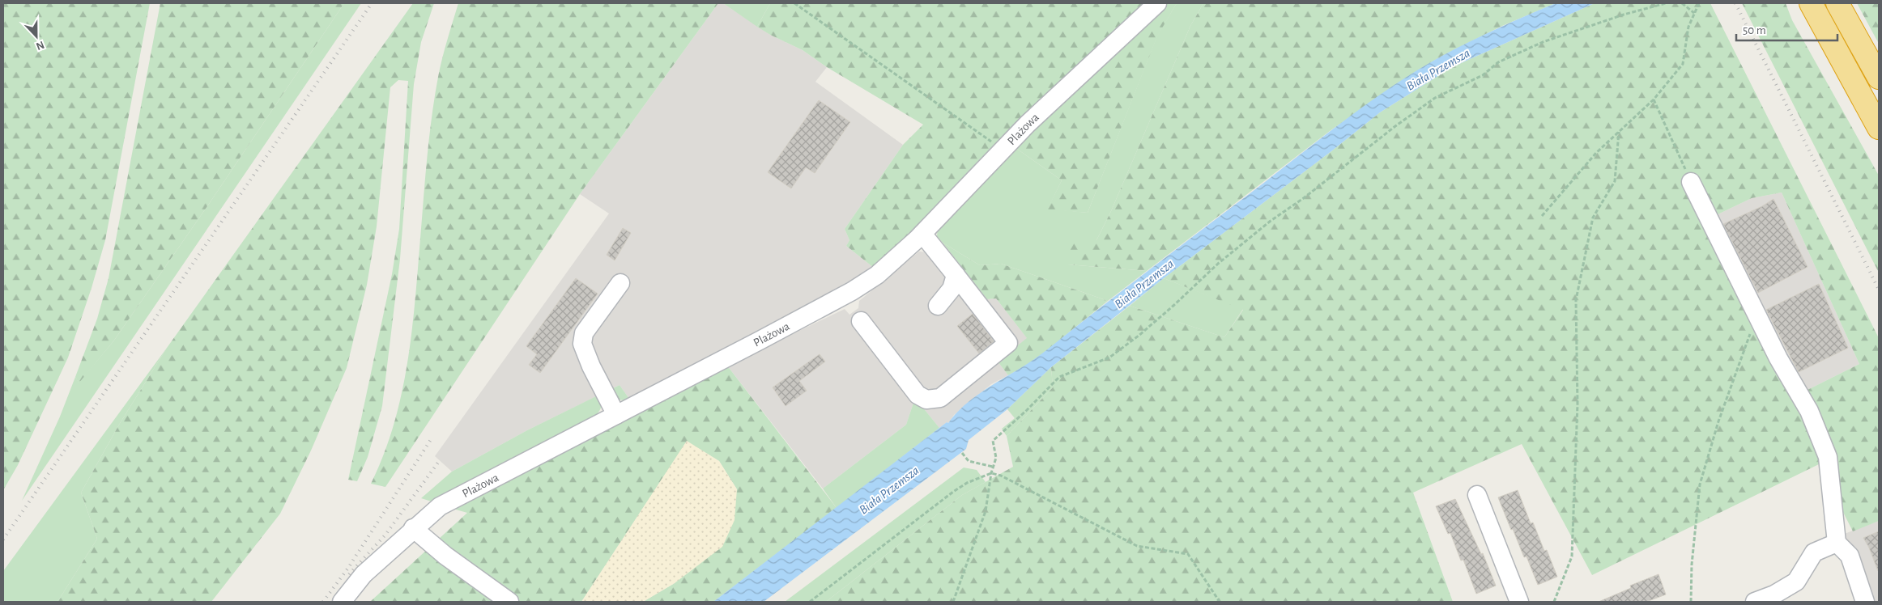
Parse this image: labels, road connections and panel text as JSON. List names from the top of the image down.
{
  "streets": {
    "street": ["Plażowa"]
  },
  "water": ["Biała Przemsza"],
  "scale_bar": "50 m",
  "north": "bottom"
}
